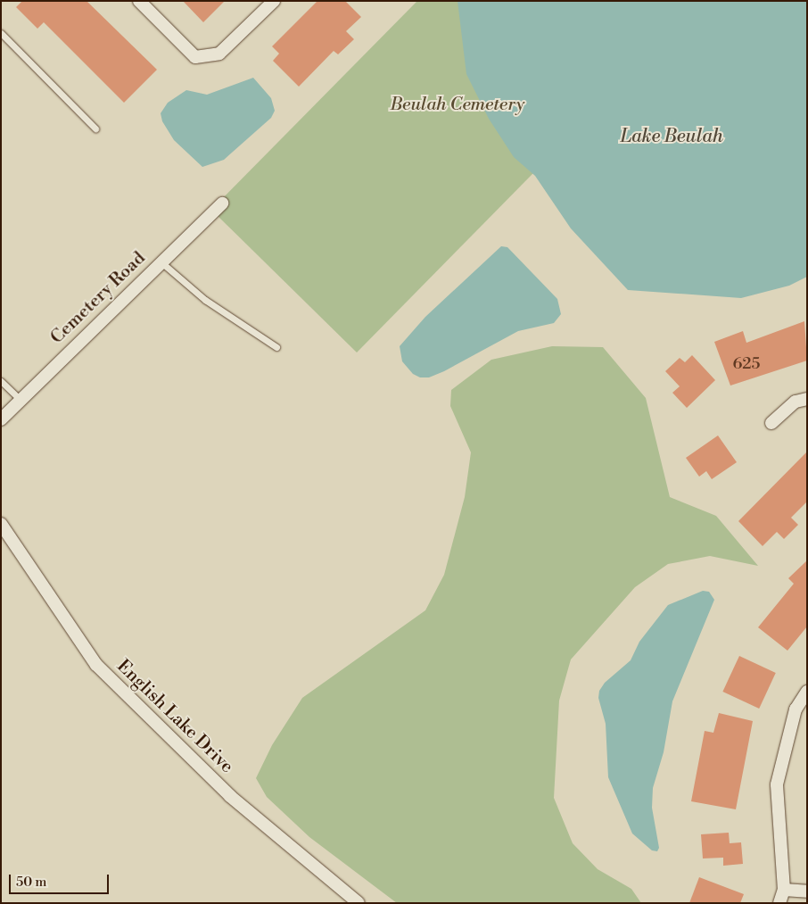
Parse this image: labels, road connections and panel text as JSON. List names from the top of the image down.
{
  "streets": {
    "street": ["Cemetery Road", "English Lake Drive"]
  },
  "water": ["Lake Beulah"],
  "parks": ["Beulah Cemetery"],
  "house_numbers": ["625"],
  "scale_bar": "50 m"
}
